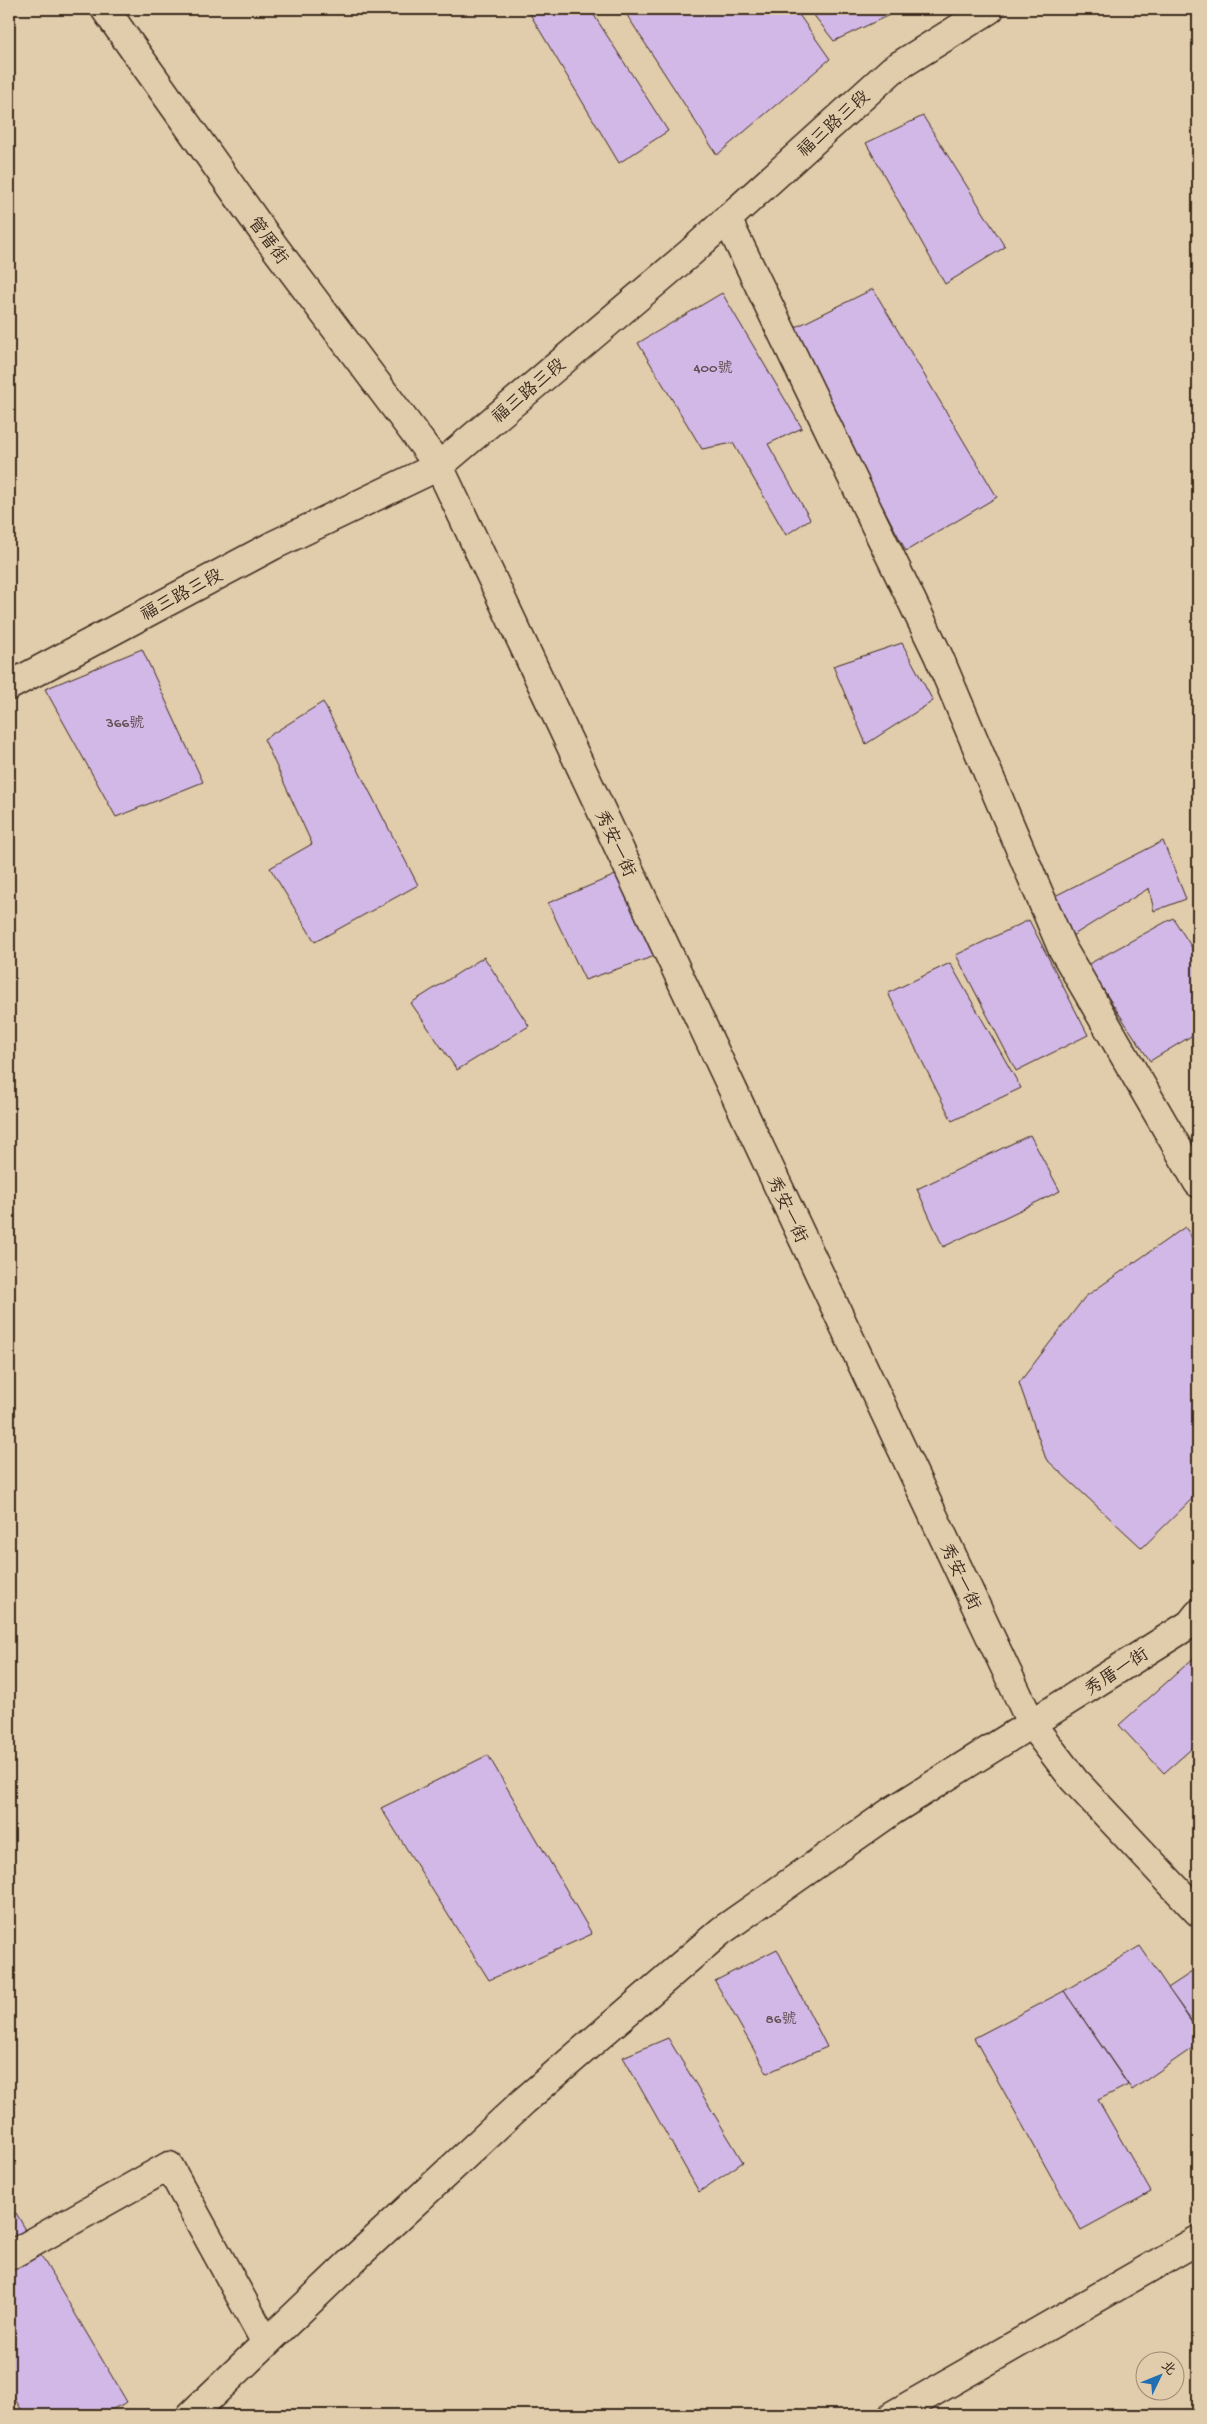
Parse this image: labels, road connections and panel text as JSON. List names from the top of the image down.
{
  "streets": {
    "street": [
      "福三路三段",
      "管厝街",
      "秀安一街",
      "秀厝一街"
    ]
  },
  "crossings": [
    ["福三路三段", "管厝街"],
    ["福三路三段", "秀安一街"],
    ["管厝街", "秀安一街"],
    ["秀安一街", "秀厝一街"]
  ],
  "house_numbers": ["400號", "366號", "86號"],
  "north": "top right"
}
